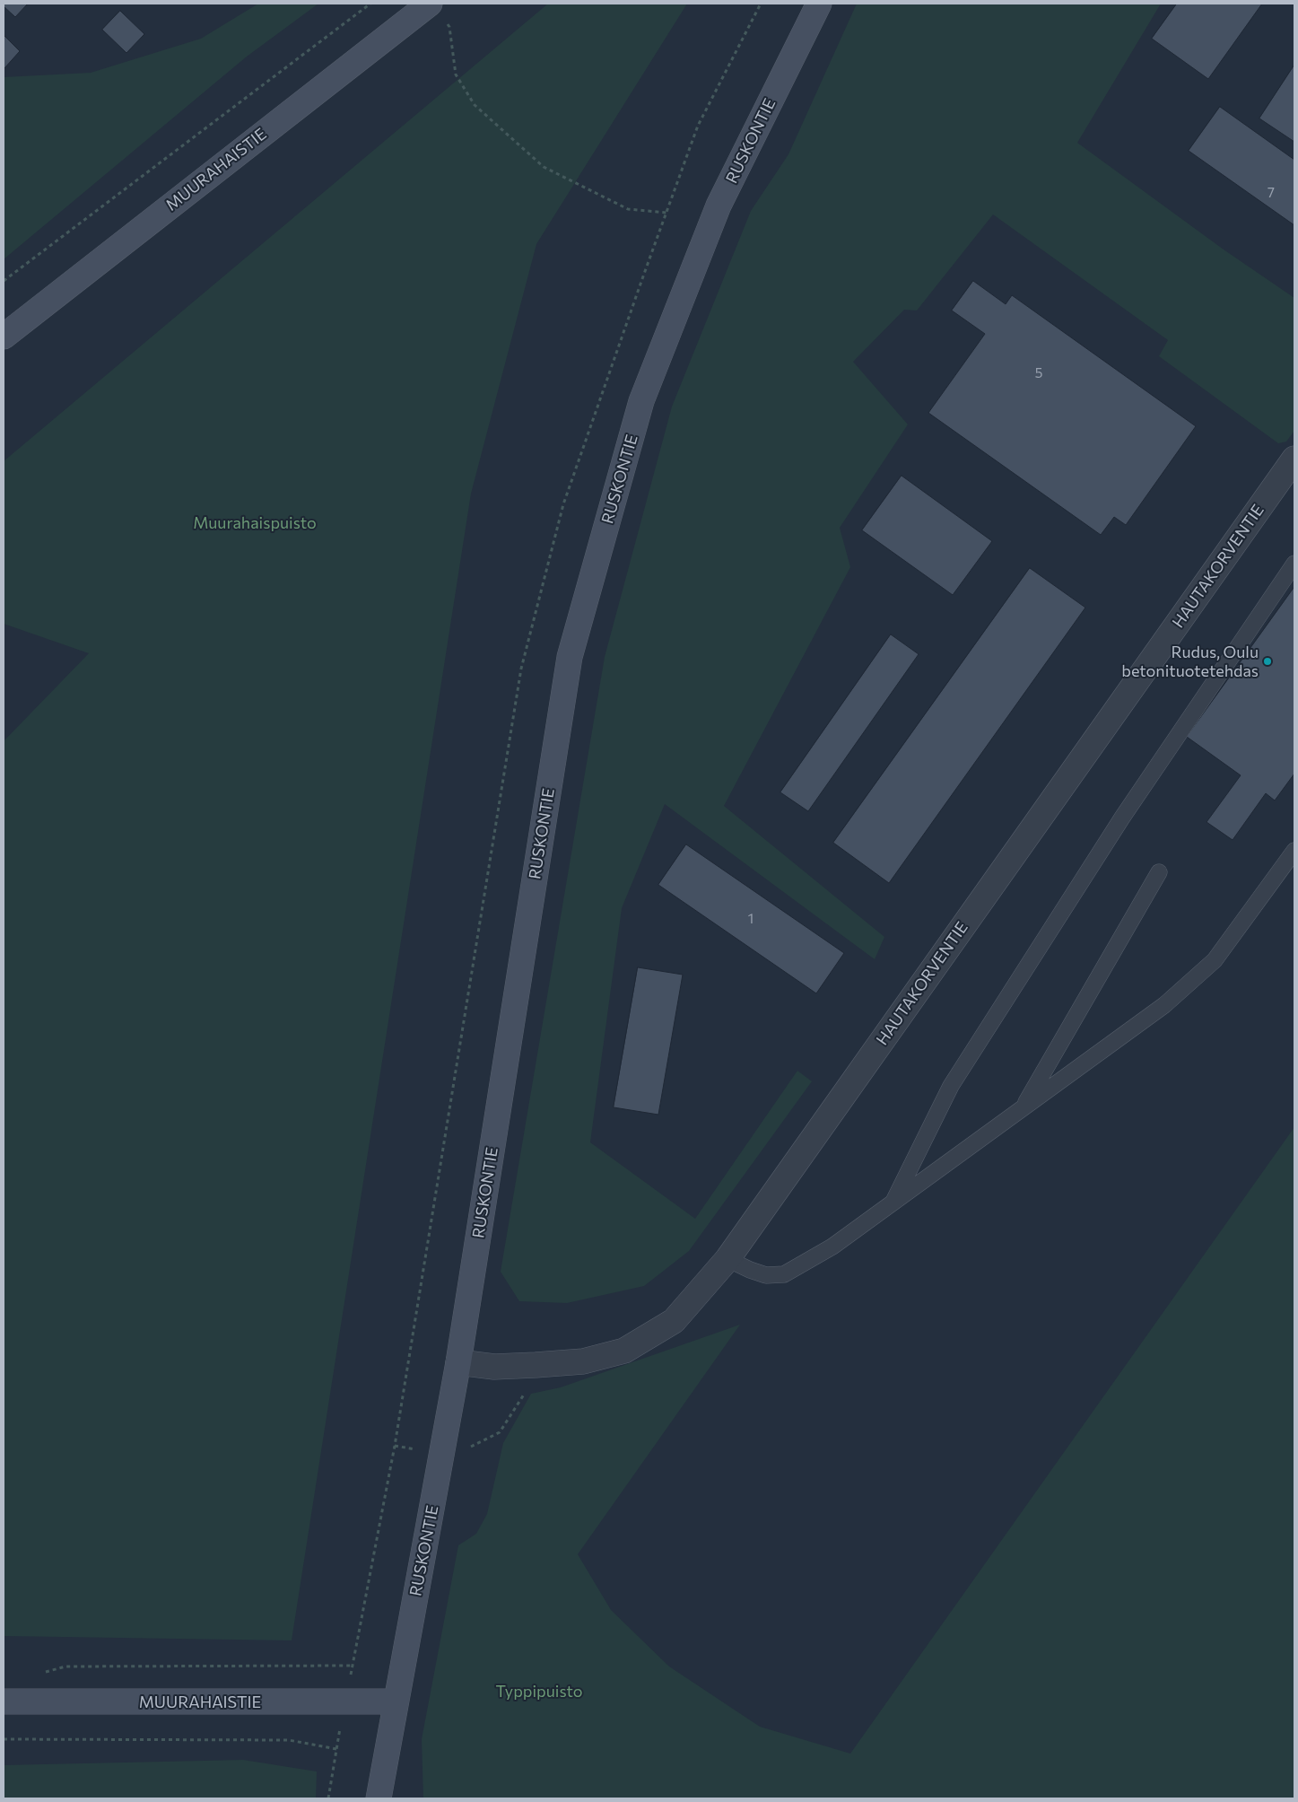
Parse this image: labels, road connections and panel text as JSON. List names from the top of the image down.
{
  "streets": {
    "main road": ["RUSKONTIE", "MUURAHAISTIE"],
    "street": ["HAUTAKORVENTIE"]
  },
  "crossings": [
    ["RUSKONTIE", "MUURAHAISTIE"],
    ["RUSKONTIE", "HAUTAKORVENTIE"]
  ],
  "parks": ["Muurahaispuisto", "Typpipuisto"],
  "places": ["Rudus, Oulu betonituotetehdas"],
  "house_numbers": ["7", "5", "1"]
}
